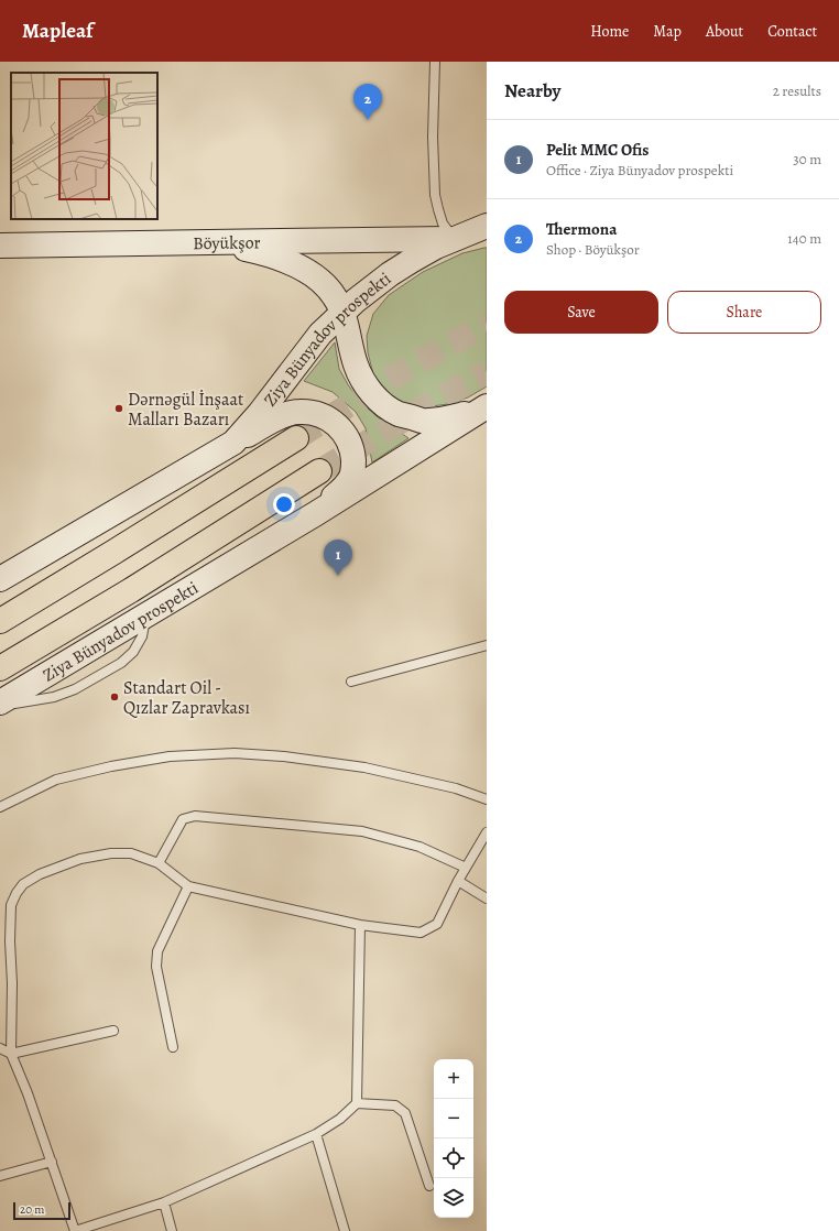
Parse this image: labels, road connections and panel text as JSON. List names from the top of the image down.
{
  "streets": {
    "main road": ["Böyükşor", "Ziya Bünyadov prospekti"]
  },
  "crossings": [
    ["Böyükşor", "Ziya Bünyadov prospekti"]
  ],
  "places": ["Dərnəgül İnşaat Malları Bazarı", "Standart Oil - Qızlar Zapravkası"],
  "scale_bar": "20 m",
  "page": {
    "header": "Mapleaf",
    "nav": [
      "Home",
      "Map",
      "About",
      "Contact"
    ],
    "heading": ["Nearby", "2 results"],
    "pins": ["2", "1"],
    "list": [
      {
        "mark": "1",
        "name": "Pelit MMC Ofis",
        "note": "Office · Ziya Bünyadov prospekti",
        "value": "30 m"
      },
      {
        "mark": "2",
        "name": "Thermona",
        "note": "Shop · Böyükşor",
        "value": "140 m"
      }
    ],
    "buttons": ["Save", "Share"],
    "map_buttons": ["+", "−"],
    "scale": "20 m"
  }
}
